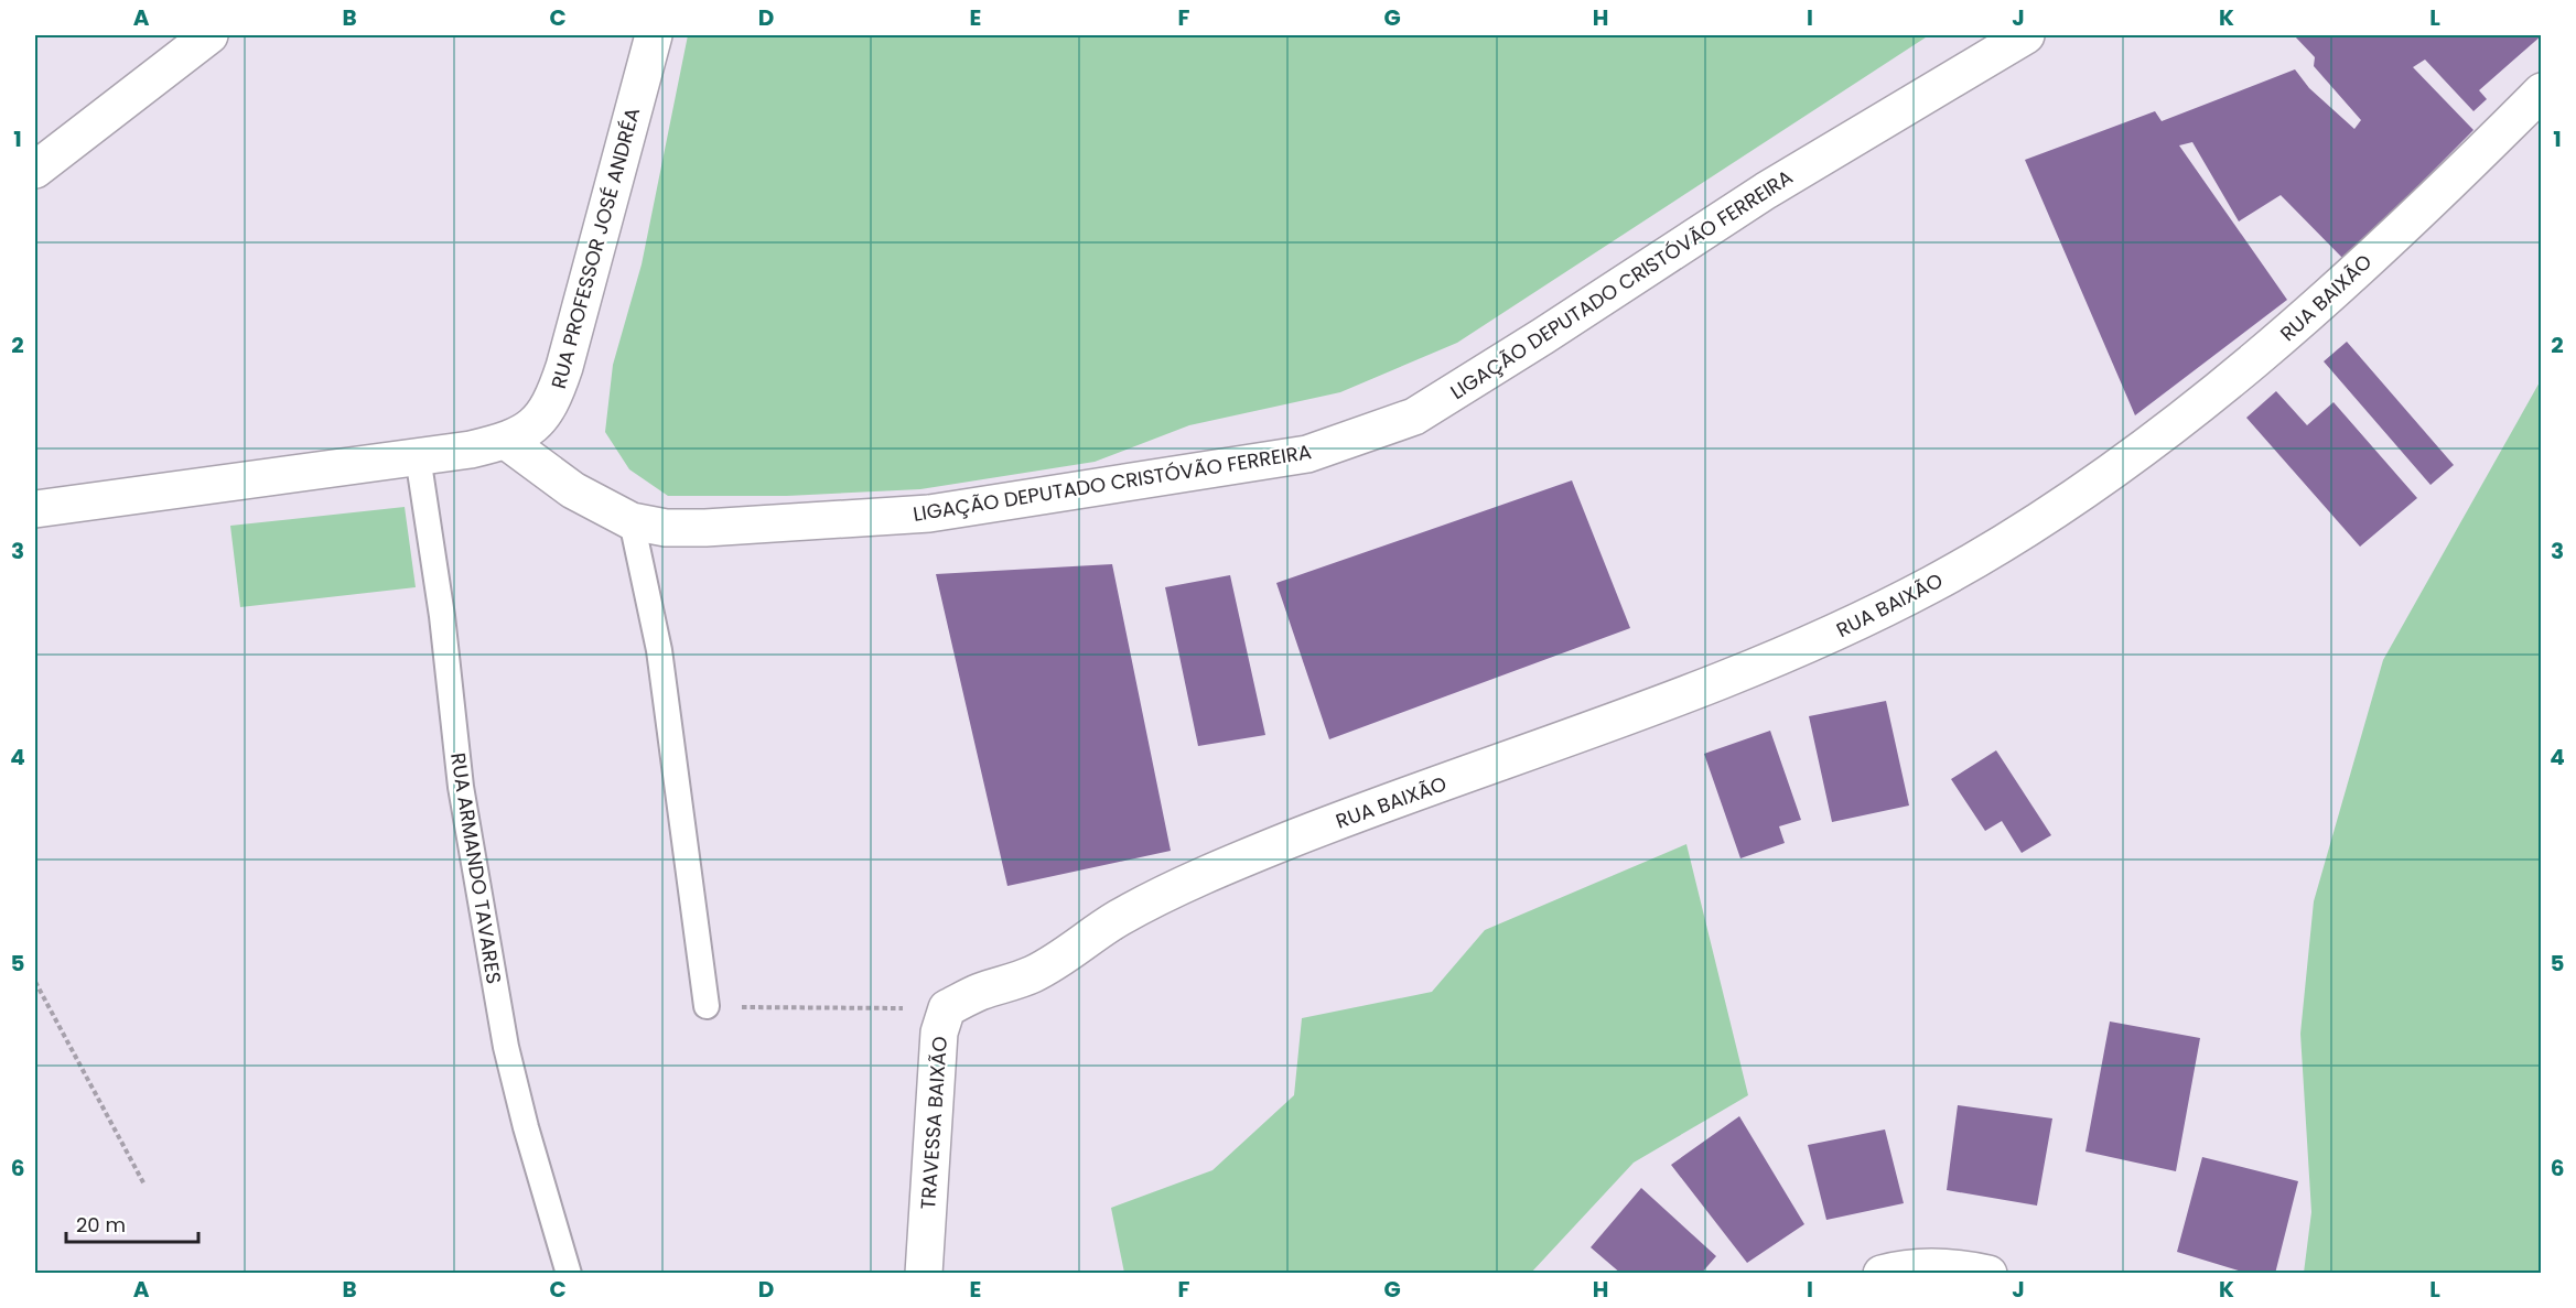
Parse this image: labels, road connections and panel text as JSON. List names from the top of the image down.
{
  "streets": {
    "street": [
      "RUA PROFESSOR JOSÉ ANDRÉA",
      "LIGAÇÃO DEPUTADO CRISTÓVÃO FERREIRA",
      "RUA BAIXÃO",
      "TRAVESSA BAIXÃO"
    ],
    "lane": ["RUA ARMANDO TAVARES"]
  },
  "crossings": [
    ["RUA PROFESSOR JOSÉ ANDRÉA", "LIGAÇÃO DEPUTADO CRISTÓVÃO FERREIRA"],
    ["RUA BAIXÃO", "TRAVESSA BAIXÃO"]
  ],
  "scale_bar": "20 m",
  "grid": {
    "columns": [
      "A",
      "B",
      "C",
      "D",
      "E",
      "F",
      "G",
      "H",
      "I",
      "J",
      "K",
      "L"
    ],
    "rows": [
      "1",
      "2",
      "3",
      "4",
      "5",
      "6"
    ]
  }
}
